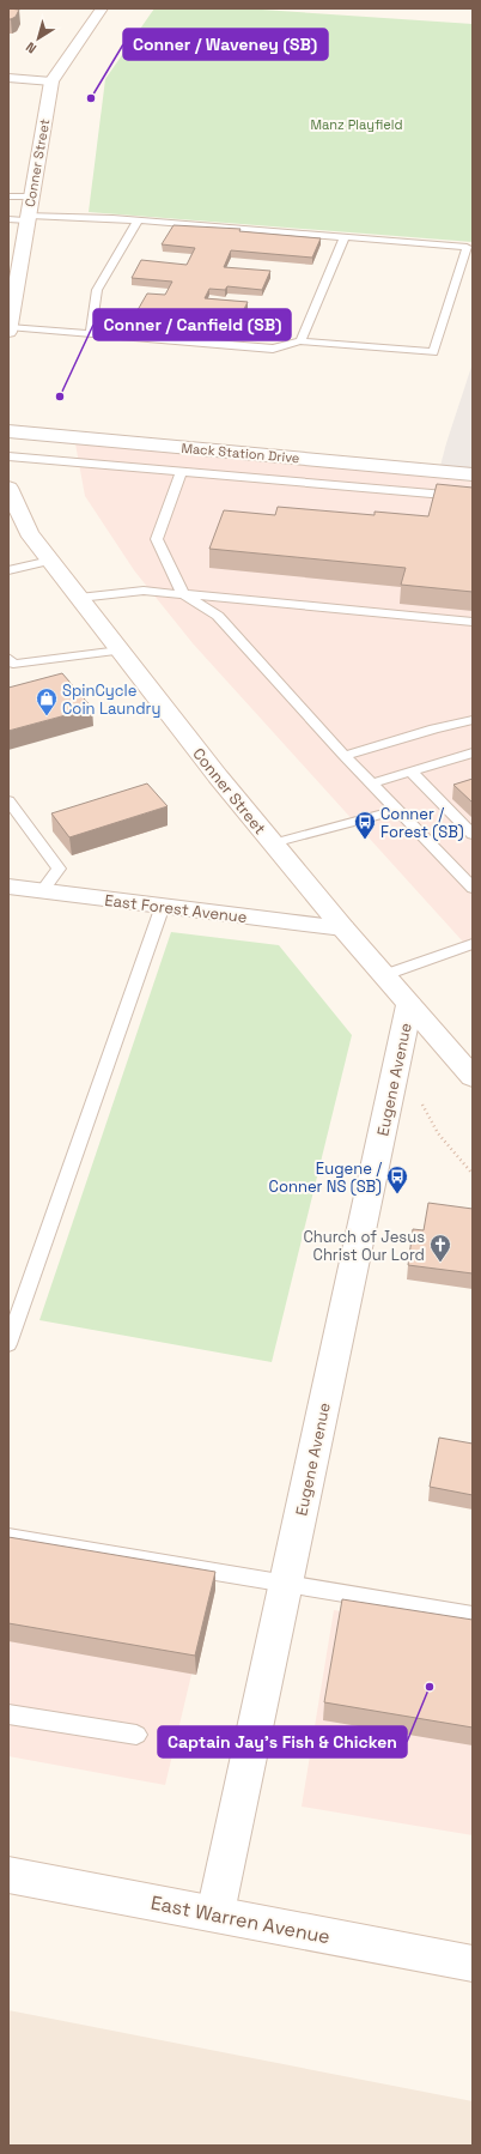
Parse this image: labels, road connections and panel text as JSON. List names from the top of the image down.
{
  "streets": {
    "main road": [
      "Conner Street",
      "Mack Station Drive",
      "East Forest Avenue",
      "Eugene Avenue",
      "East Warren Avenue"
    ]
  },
  "crossings": [
    ["Conner Street", "East Forest Avenue"],
    ["Conner Street", "Eugene Avenue"],
    ["Eugene Avenue", "East Warren Avenue"]
  ],
  "parks": ["Manz Playfield"],
  "places": {
    "other": ["Conner / Waveney (SB)", "Conner / Canfield (SB)", "Captain Jay's Fish & Chicken"],
    "shop": ["SpinCycle Coin Laundry"],
    "bus stop": ["Conner / Forest (SB)", "Eugene / Conner NS (SB)"],
    "church": ["Church of Jesus Christ Our Lord"]
  },
  "north": "bottom left"
}
